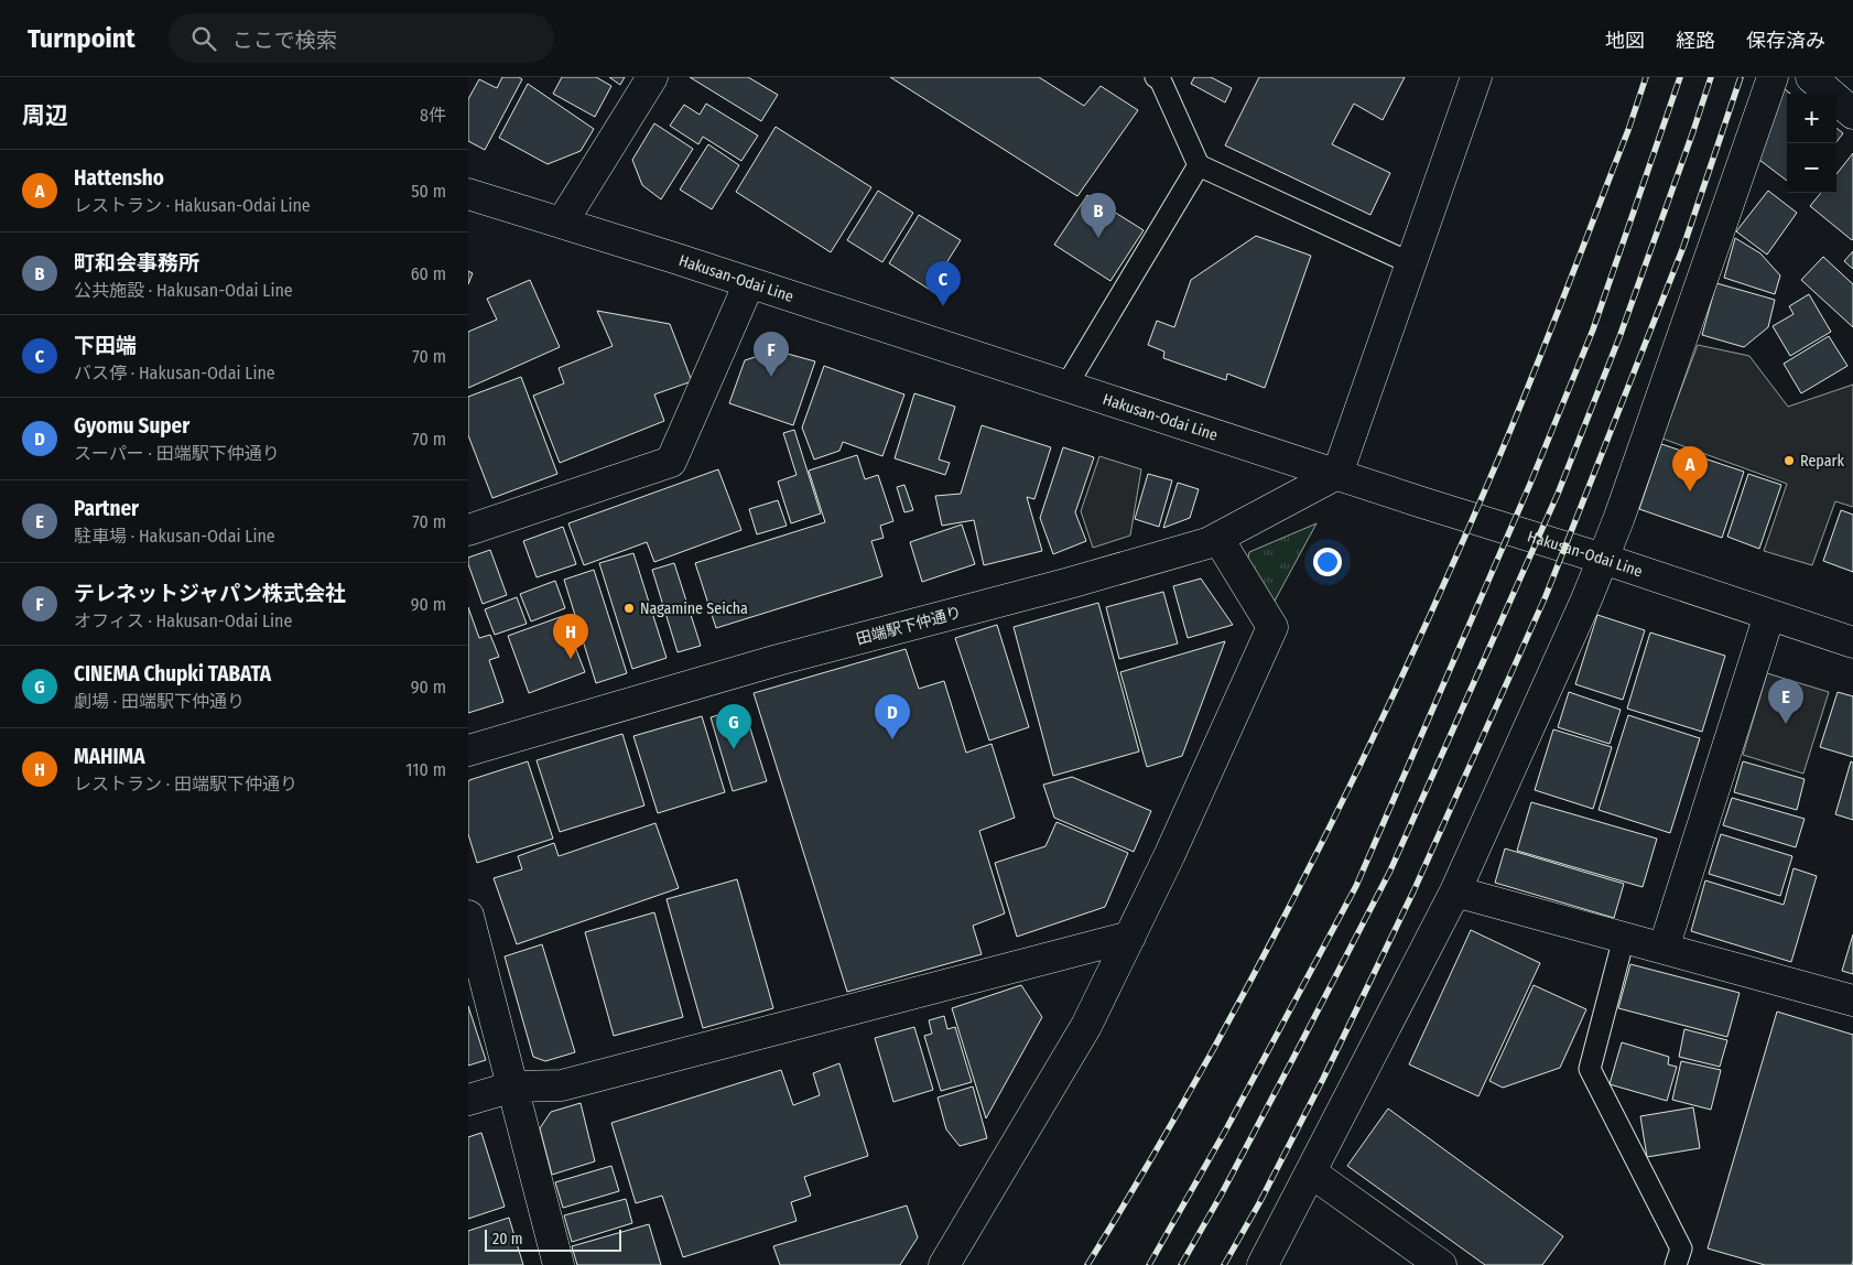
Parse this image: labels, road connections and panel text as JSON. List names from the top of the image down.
{
  "streets": {
    "street": ["Hakusan-Odai Line", "田端駅下仲通り"]
  },
  "crossings": [
    ["Hakusan-Odai Line", "田端駅下仲通り"]
  ],
  "places": ["Repark", "Nagamine Seicha"],
  "scale_bar": "20 m",
  "page": {
    "header": "Turnpoint",
    "search": "ここで検索",
    "nav": ["地図", "経路", "保存済み"],
    "heading": ["周辺", "8件"],
    "map_buttons": ["+", "−"],
    "list": [
      {
        "mark": "A",
        "name": "Hattensho",
        "note": "レストラン · Hakusan-Odai Line",
        "value": "50 m"
      },
      {
        "mark": "B",
        "name": "町和会事務所",
        "note": "公共施設 · Hakusan-Odai Line",
        "value": "60 m"
      },
      {
        "mark": "C",
        "name": "下田端",
        "note": "バス停 · Hakusan-Odai Line",
        "value": "70 m"
      },
      {
        "mark": "D",
        "name": "Gyomu Super",
        "note": "スーパー · 田端駅下仲通り",
        "value": "70 m"
      },
      {
        "mark": "E",
        "name": "Partner",
        "note": "駐車場 · Hakusan-Odai Line",
        "value": "70 m"
      },
      {
        "mark": "F",
        "name": "テレネットジャパン株式会社",
        "note": "オフィス · Hakusan-Odai Line",
        "value": "90 m"
      },
      {
        "mark": "G",
        "name": "CINEMA Chupki TABATA",
        "note": "劇場 · 田端駅下仲通り",
        "value": "90 m"
      },
      {
        "mark": "H",
        "name": "MAHIMA",
        "note": "レストラン · 田端駅下仲通り",
        "value": "110 m"
      }
    ],
    "pins": [
      "B",
      "C",
      "F",
      "A",
      "H",
      "E",
      "D",
      "G"
    ],
    "scale": "20 m"
  }
}
